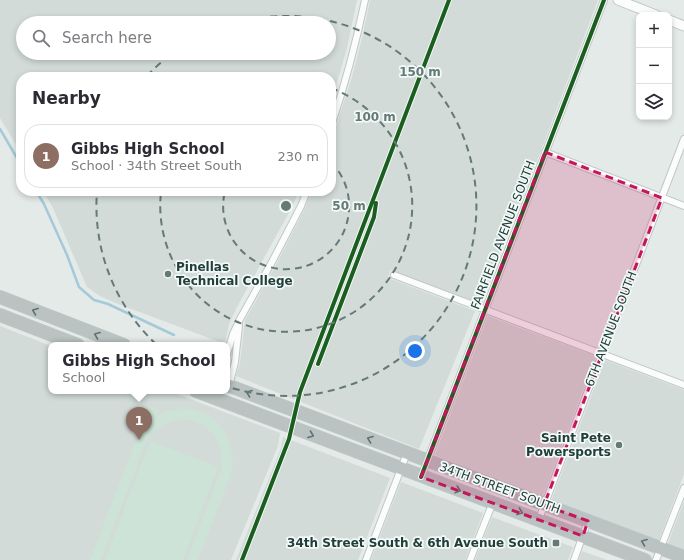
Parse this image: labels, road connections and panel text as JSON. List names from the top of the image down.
{
  "streets": {
    "highway": ["34TH STREET SOUTH"],
    "street": ["FAIRFIELD AVENUE SOUTH", "6TH AVENUE SOUTH"]
  },
  "crossings": [
    ["FAIRFIELD AVENUE SOUTH", "34TH STREET SOUTH"],
    ["6TH AVENUE SOUTH", "34TH STREET SOUTH"]
  ],
  "places": {
    "other": ["Pinellas Technical College", "Saint Pete Powersports"],
    "transit": ["34th Street South & 6th Avenue South"]
  },
  "page": {
    "map_buttons": ["+", "−"],
    "search": "Search here",
    "heading": "Nearby",
    "list": [
      {
        "mark": "1",
        "name": "Gibbs High School",
        "note": "School · 34th Street South",
        "value": "230 m"
      }
    ],
    "popup": ["Gibbs High School", "School"],
    "pins": "1"
  },
  "rings": ["150 m", "100 m", "50 m"]
}
